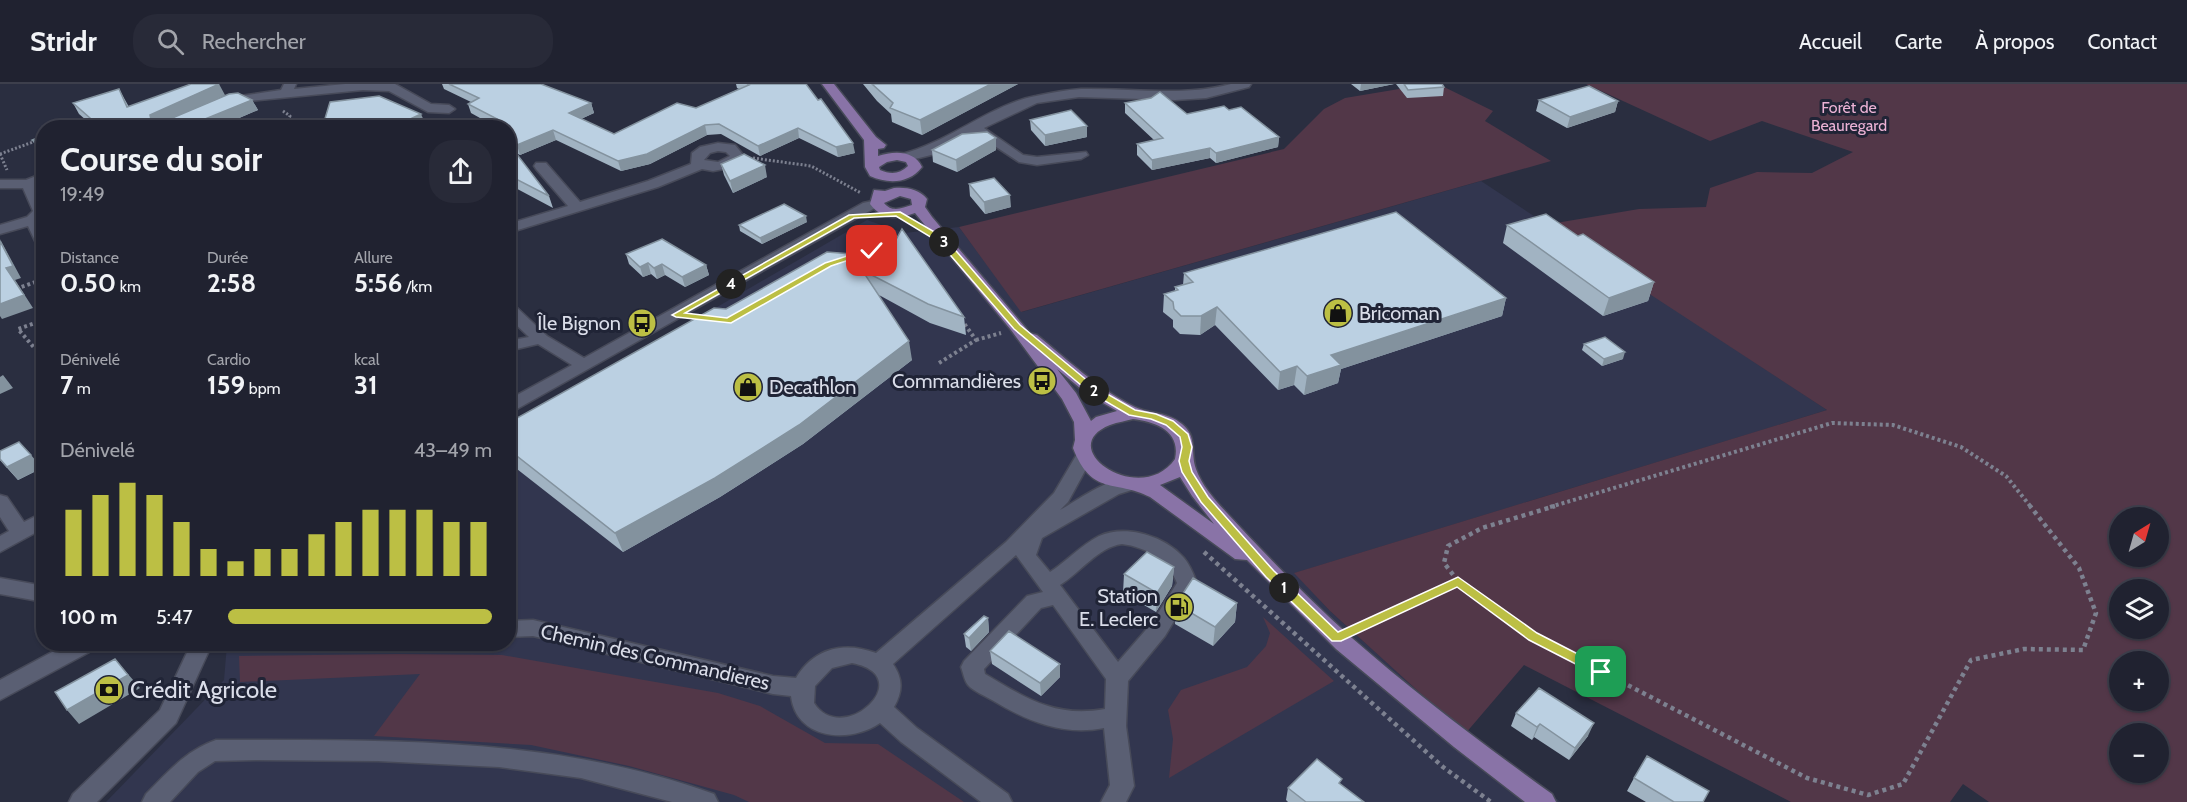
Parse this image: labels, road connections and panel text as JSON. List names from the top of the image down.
{
  "streets": {
    "street": ["Chemin des Commandieres"]
  },
  "parks": ["Forêt de Beauregard"],
  "places": {
    "shop": ["Bricoman", "Decathlon"],
    "bus stop": ["Île Bignon", "Commandières"],
    "fuel station": ["Station E. Leclerc"],
    "bank": ["Crédit Agricole"]
  },
  "north": "top right",
  "page": {
    "header": "Stridr",
    "search": "Rechercher",
    "nav": [
      "Accueil",
      "Carte",
      "À propos",
      "Contact"
    ],
    "heading": ["Course du soir", "19:49"],
    "stats": [
      ["Distance", "0.50 km"],
      ["Durée", "2:58"],
      ["Allure", "5:56 /km"],
      ["Dénivelé", "7 m"],
      ["Cardio", "159 bpm"],
      ["kcal", "31"]
    ],
    "pins": [
      "3",
      "4",
      "2",
      "1"
    ],
    "chart": ["Dénivelé", "43–49 m"],
    "map_buttons": ["+", "−"],
    "list": [
      {
        "name": "100 m",
        "note": "5:47"
      }
    ]
  }
}
